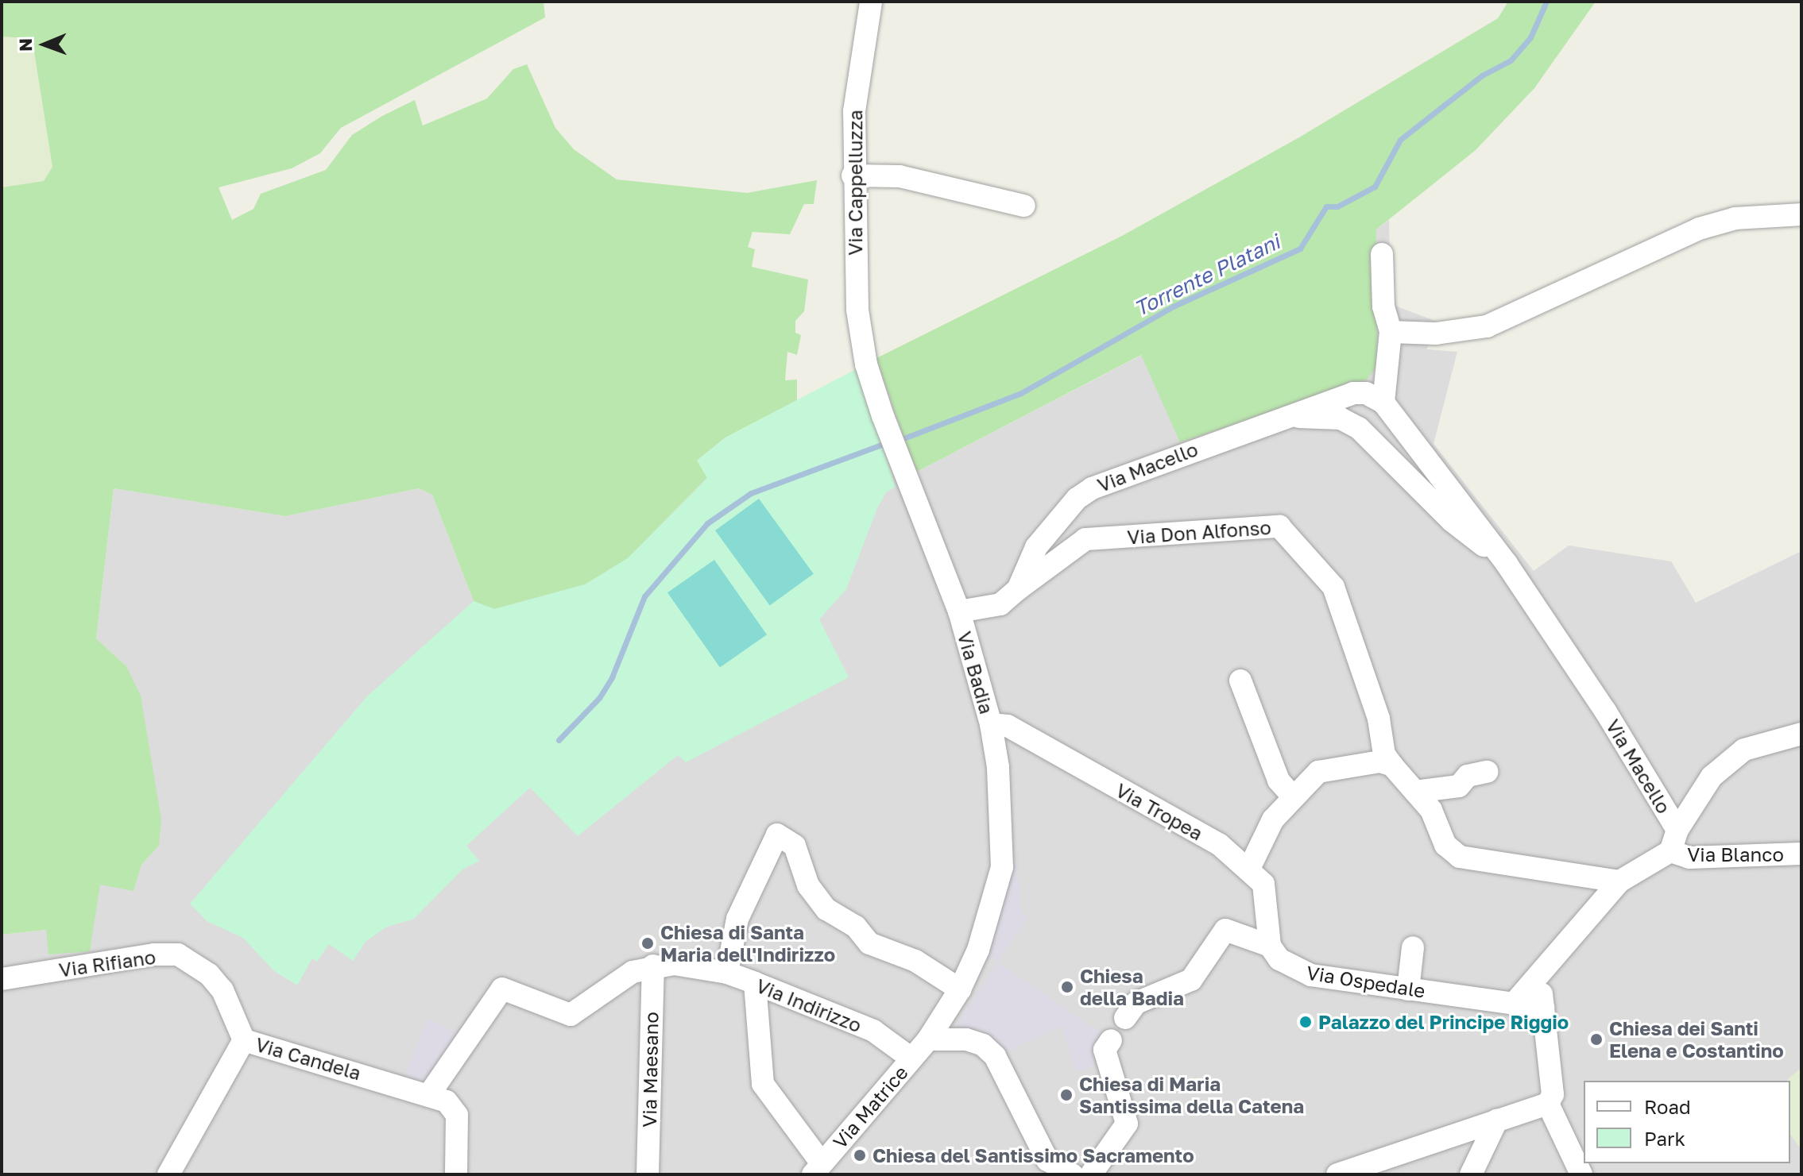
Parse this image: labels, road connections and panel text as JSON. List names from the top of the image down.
{
  "streets": {
    "street": [
      "Via Cappelluzza",
      "Via Macello",
      "Via Don Alfonso",
      "Via Badia",
      "Via Tropea",
      "Via Blanco",
      "Via Rifiano",
      "Via Ospedale",
      "Via Indirizzo",
      "Via Candela",
      "Via Maesano",
      "Via Matrice"
    ]
  },
  "crossings": [
    ["Via Cappelluzza", "Via Badia"],
    ["Via Macello", "Via Don Alfonso"],
    ["Via Macello", "Via Blanco"],
    ["Via Badia", "Via Tropea"],
    ["Via Badia", "Via Matrice"],
    ["Via Tropea", "Via Ospedale"],
    ["Via Rifiano", "Via Candela"],
    ["Via Indirizzo", "Via Candela"],
    ["Via Indirizzo", "Via Maesano"],
    ["Via Indirizzo", "Via Matrice"]
  ],
  "water": ["Torrente Platani"],
  "places": [
    "Chiesa di Santa Maria dell'Indirizzo",
    "Chiesa della Badia",
    "Palazzo del Principe Riggio",
    "Chiesa dei Santi Elena e Costantino",
    "Chiesa di Maria Santissima della Catena",
    "Chiesa del Santissimo Sacramento"
  ],
  "legend": ["Road", "Park"],
  "north": "left"
}
